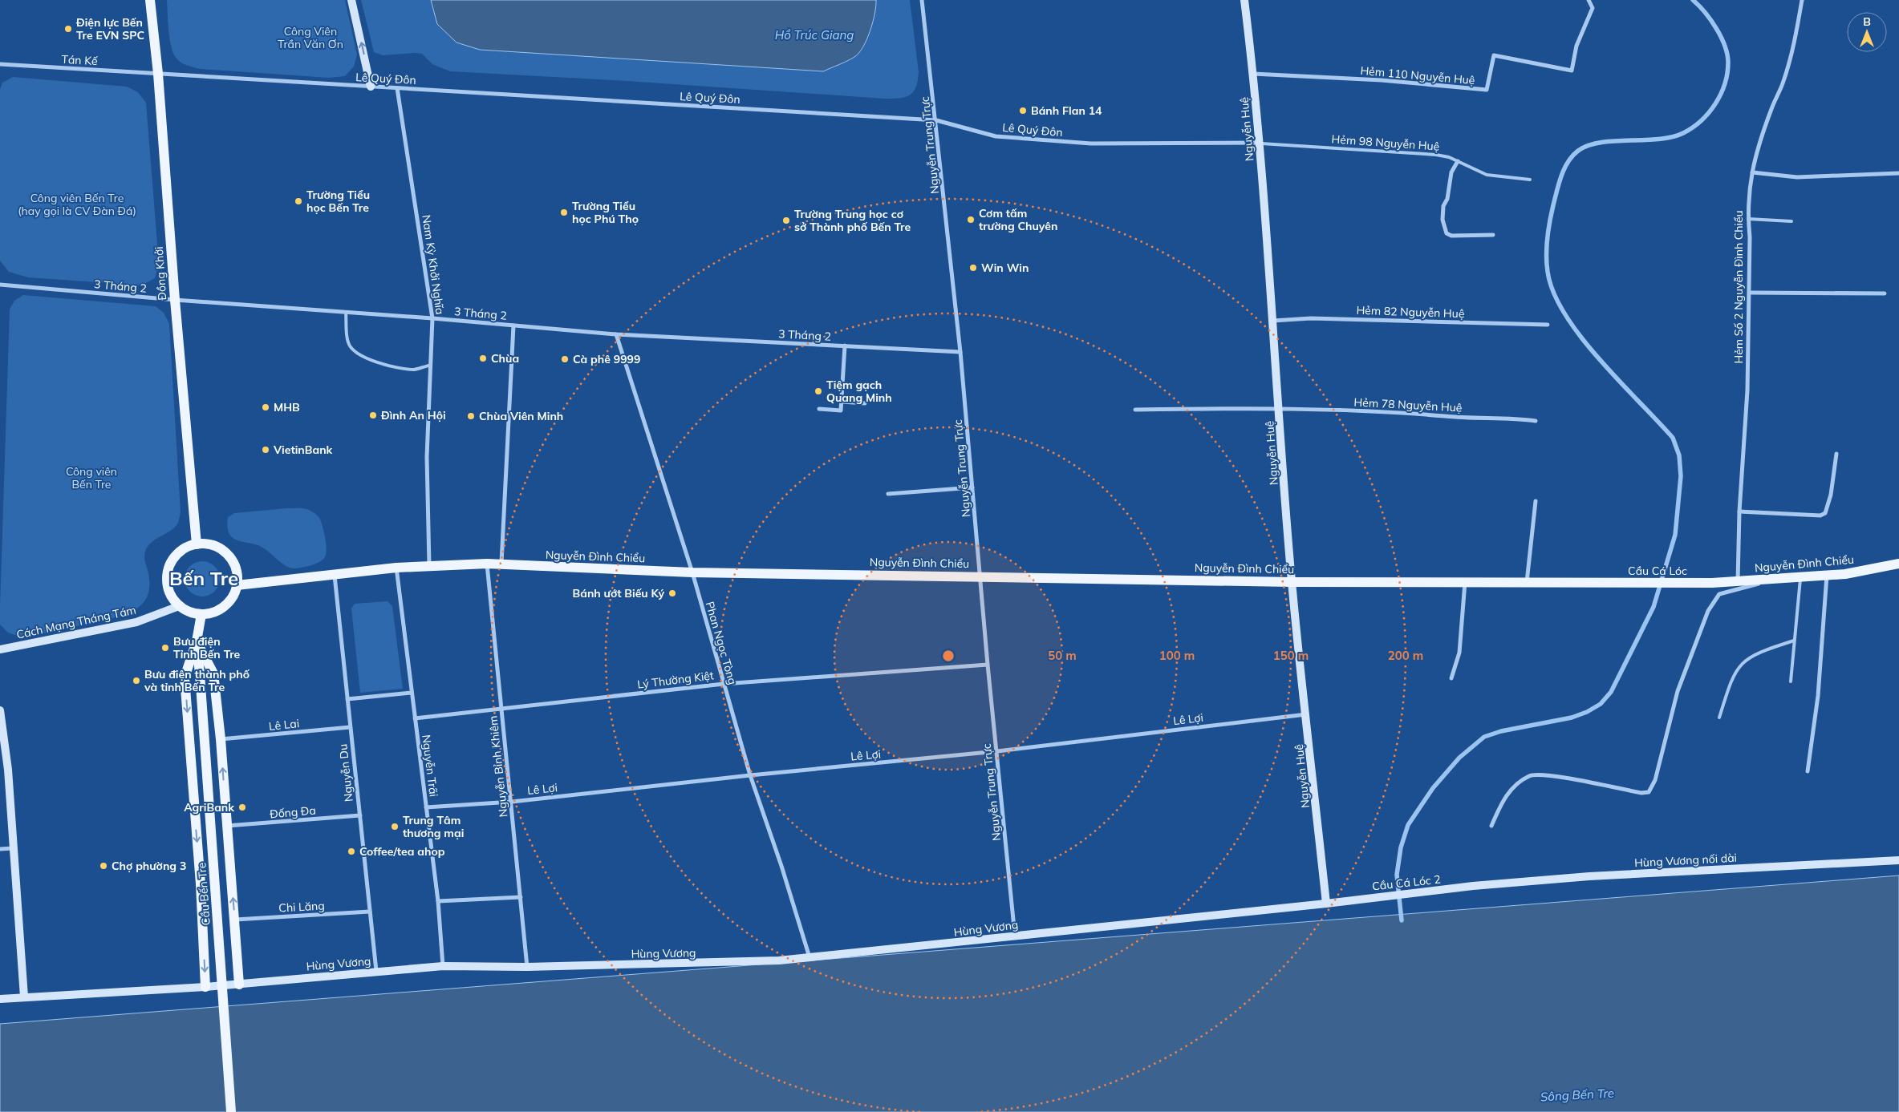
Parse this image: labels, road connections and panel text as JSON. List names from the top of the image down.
{
  "streets": {
    "main road": [
      "Đồng Khởi",
      "Nguyễn Đình Chiểu",
      "Cầu Cá Lóc",
      "Cầu Bến Tre"
    ],
    "street": [
      "Tán Kế",
      "Hẻm 110 Nguyễn Huệ",
      "Lê Quý Đôn",
      "Nguyễn Huệ",
      "Nguyễn Trung Trực",
      "Nam Kỳ Khởi Nghĩa",
      "3 Tháng 2",
      "Hẻm Số 2 Nguyễn Đình Chiểu",
      "Hẻm 82 Nguyễn Huệ",
      "Hẻm 78 Nguyễn Huệ",
      "Cách Mạng Tháng Tám",
      "Phan Ngọc Tòng",
      "Lý Thường Kiệt",
      "Lê Lợi",
      "Lê Lai",
      "Nguyễn Trãi",
      "Nguyễn Bỉnh Khiêm",
      "Nguyễn Du",
      "Đống Đa",
      "Hùng Vương nối dài",
      "Cầu Cá Lóc 2",
      "Chi Lăng",
      "Hùng Vương"
    ],
    "lane": ["Hẻm 98 Nguyễn Huệ"]
  },
  "crossings": [
    ["Tán Kế", "Lê Quý Đôn"],
    ["Tán Kế", "Đồng Khởi"],
    ["Hẻm 110 Nguyễn Huệ", "Nguyễn Huệ"],
    ["Lê Quý Đôn", "Nguyễn Huệ"],
    ["Lê Quý Đôn", "Hẻm 98 Nguyễn Huệ"],
    ["Lê Quý Đôn", "Nguyễn Trung Trực"],
    ["Lê Quý Đôn", "Nam Kỳ Khởi Nghĩa"],
    ["Lê Quý Đôn", "Đồng Khởi"],
    ["Nguyễn Huệ", "Hẻm 98 Nguyễn Huệ"],
    ["Nguyễn Huệ", "Hẻm 82 Nguyễn Huệ"],
    ["Nguyễn Huệ", "Hẻm 78 Nguyễn Huệ"],
    ["Nguyễn Huệ", "Nguyễn Đình Chiểu"],
    ["Nguyễn Huệ", "Lê Lợi"],
    ["Nguyễn Huệ", "Cầu Cá Lóc 2"],
    ["Nguyễn Huệ", "Hùng Vương"],
    ["Nguyễn Trung Trực", "3 Tháng 2"],
    ["Nguyễn Trung Trực", "Nguyễn Đình Chiểu"],
    ["Nguyễn Trung Trực", "Lý Thường Kiệt"],
    ["Nguyễn Trung Trực", "Lê Lợi"],
    ["Nguyễn Trung Trực", "Hùng Vương"],
    ["Nam Kỳ Khởi Nghĩa", "3 Tháng 2"],
    ["Nam Kỳ Khởi Nghĩa", "Nguyễn Đình Chiểu"],
    ["Đồng Khởi", "3 Tháng 2"],
    ["Đồng Khởi", "Nguyễn Đình Chiểu"],
    ["Đồng Khởi", "Cách Mạng Tháng Tám"],
    ["3 Tháng 2", "Phan Ngọc Tòng"],
    ["Hẻm Số 2 Nguyễn Đình Chiểu", "Nguyễn Đình Chiểu"],
    ["Nguyễn Đình Chiểu", "Cầu Cá Lóc"],
    ["Nguyễn Đình Chiểu", "Cách Mạng Tháng Tám"],
    ["Nguyễn Đình Chiểu", "Phan Ngọc Tòng"],
    ["Nguyễn Đình Chiểu", "Nguyễn Trãi"],
    ["Nguyễn Đình Chiểu", "Nguyễn Bỉnh Khiêm"],
    ["Nguyễn Đình Chiểu", "Nguyễn Du"],
    ["Phan Ngọc Tòng", "Lý Thường Kiệt"],
    ["Phan Ngọc Tòng", "Lê Lợi"],
    ["Phan Ngọc Tòng", "Hùng Vương"],
    ["Lý Thường Kiệt", "Nguyễn Trãi"],
    ["Lý Thường Kiệt", "Nguyễn Bỉnh Khiêm"],
    ["Lê Lợi", "Nguyễn Trãi"],
    ["Lê Lợi", "Nguyễn Bỉnh Khiêm"],
    ["Lê Lai", "Nguyễn Du"],
    ["Nguyễn Trãi", "Hùng Vương"],
    ["Nguyễn Bỉnh Khiêm", "Hùng Vương"],
    ["Nguyễn Du", "Đống Đa"],
    ["Nguyễn Du", "Chi Lăng"],
    ["Nguyễn Du", "Hùng Vương"],
    ["Hùng Vương nối dài", "Cầu Cá Lóc 2"],
    ["Cầu Cá Lóc 2", "Hùng Vương"]
  ],
  "districts": ["Bến Tre"],
  "water": ["Hồ Trúc Giang", "Sông Bến Tre"],
  "parks": ["Công Viên Trần Văn Ơn", "Công viên Bến Tre (hay gọi là CV Đàn Đá)", "Công viên Bến Tre"],
  "places": [
    "Điện lực Bến Tre EVN SPC",
    "Bánh Flan 14",
    "Trường Tiểu học Bến Tre",
    "Trường Tiểu học Phú Thọ",
    "Cơm tấm trường Chuyên",
    "Trường Trung học cơ sở Thành phố Bến Tre",
    "Win Win",
    "Chùa",
    "Cà phê 9999",
    "Tiệm gạch Quang Minh",
    "MHB",
    "Đình An Hội",
    "Chùa Viên Minh",
    "VietinBank",
    "Bánh ướt Biếu Ký",
    "Bưu điện Tỉnh Bến Tre",
    "Bưu điện thành phố và tỉnh Bến Tre",
    "AgriBank",
    "Trung Tâm thương mại",
    "Coffee/tea ahop",
    "Chợ phường 3"
  ],
  "north": "top",
  "rings": [
    "50 m",
    "100 m",
    "150 m",
    "200 m"
  ]
}
